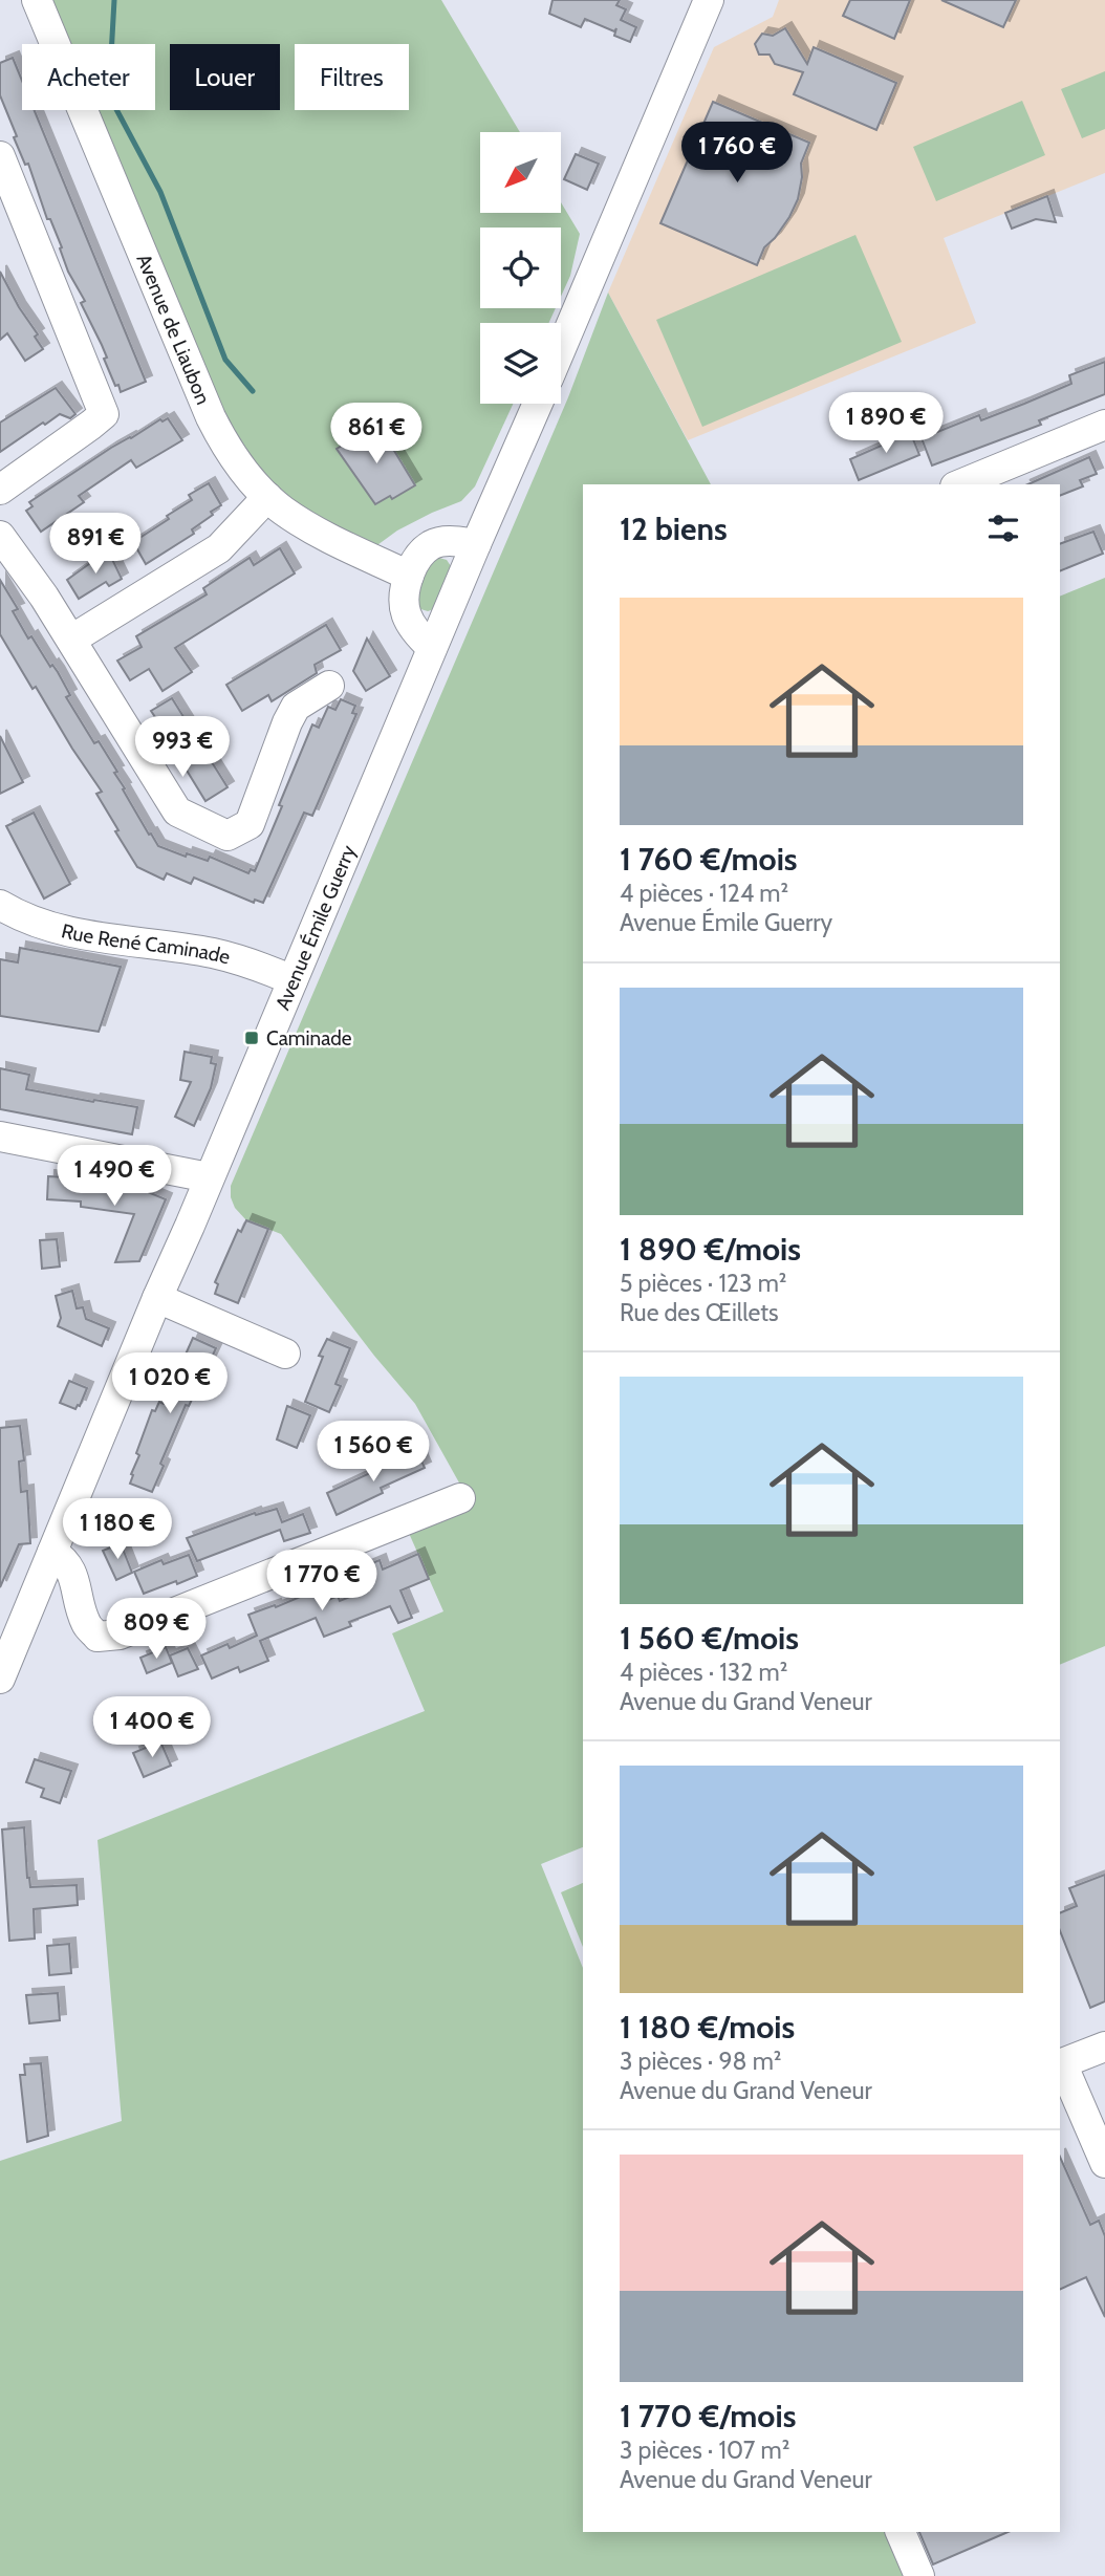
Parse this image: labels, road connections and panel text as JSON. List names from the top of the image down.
{
  "streets": {
    "street": ["Avenue de Liaubon", "Avenue Émile Guerry", "Rue René Caminade"]
  },
  "crossings": [
    ["Avenue Émile Guerry", "Rue René Caminade"]
  ],
  "places": {
    "transit": ["Caminade"]
  },
  "north": "bottom left",
  "page": {
    "chip": ["Acheter", "Louer", "Filtres"],
    "price": [
      "1 760 €",
      "1 890 €",
      "861 €",
      "891 €",
      "993 €",
      "1 490 €",
      "1 020 €",
      "1 560 €",
      "1 180 €",
      "1 770 €",
      "809 €",
      "1 400 €"
    ],
    "heading": "12 biens",
    "list": [
      {
        "name": "1 760 €/mois",
        "note": "4 pièces · 124 m² · Avenue Émile Guerry"
      },
      {
        "name": "1 890 €/mois",
        "note": "5 pièces · 123 m² · Rue des Œillets"
      },
      {
        "name": "1 560 €/mois",
        "note": "4 pièces · 132 m² · Avenue du Grand Veneur"
      },
      {
        "name": "1 180 €/mois",
        "note": "3 pièces · 98 m² · Avenue du Grand Veneur"
      },
      {
        "name": "1 770 €/mois",
        "note": "3 pièces · 107 m² · Avenue du Grand Veneur"
      }
    ]
  }
}
